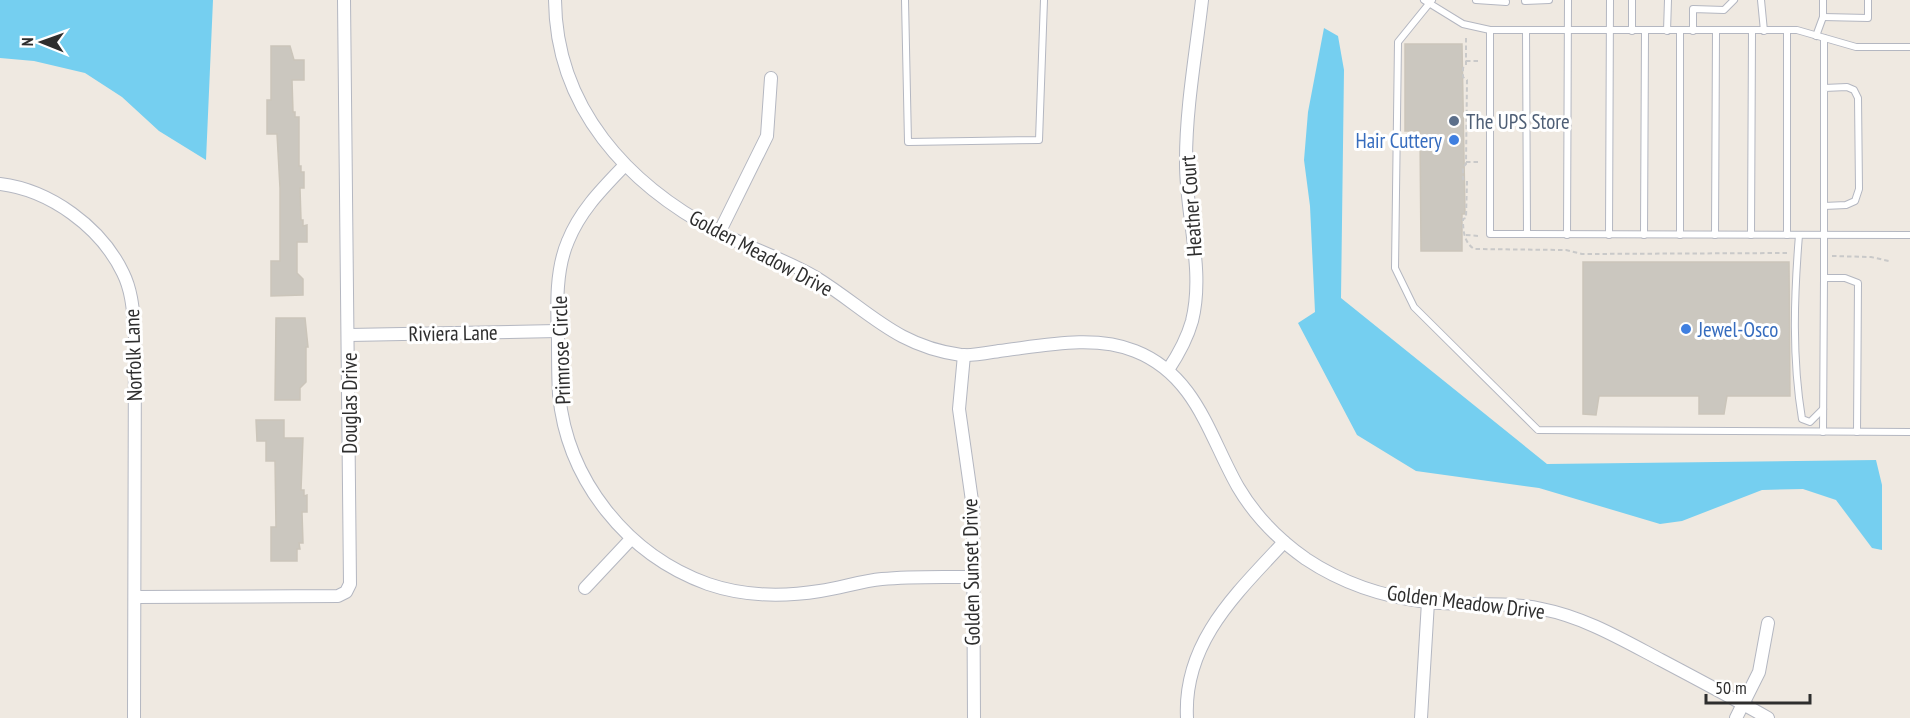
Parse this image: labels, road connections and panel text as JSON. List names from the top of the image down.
{
  "streets": {
    "street": [
      "Heather Court",
      "Golden Meadow Drive",
      "Riviera Lane",
      "Primrose Circle",
      "Norfolk Lane",
      "Douglas Drive",
      "Golden Sunset Drive"
    ]
  },
  "crossings": [
    ["Heather Court", "Golden Meadow Drive"],
    ["Golden Meadow Drive", "Primrose Circle"],
    ["Golden Meadow Drive", "Golden Sunset Drive"],
    ["Riviera Lane", "Primrose Circle"],
    ["Riviera Lane", "Douglas Drive"],
    ["Primrose Circle", "Golden Sunset Drive"],
    ["Norfolk Lane", "Douglas Drive"]
  ],
  "places": ["The UPS Store", "Hair Cuttery", "Jewel-Osco"],
  "scale_bar": "50 m",
  "north": "left"
}
